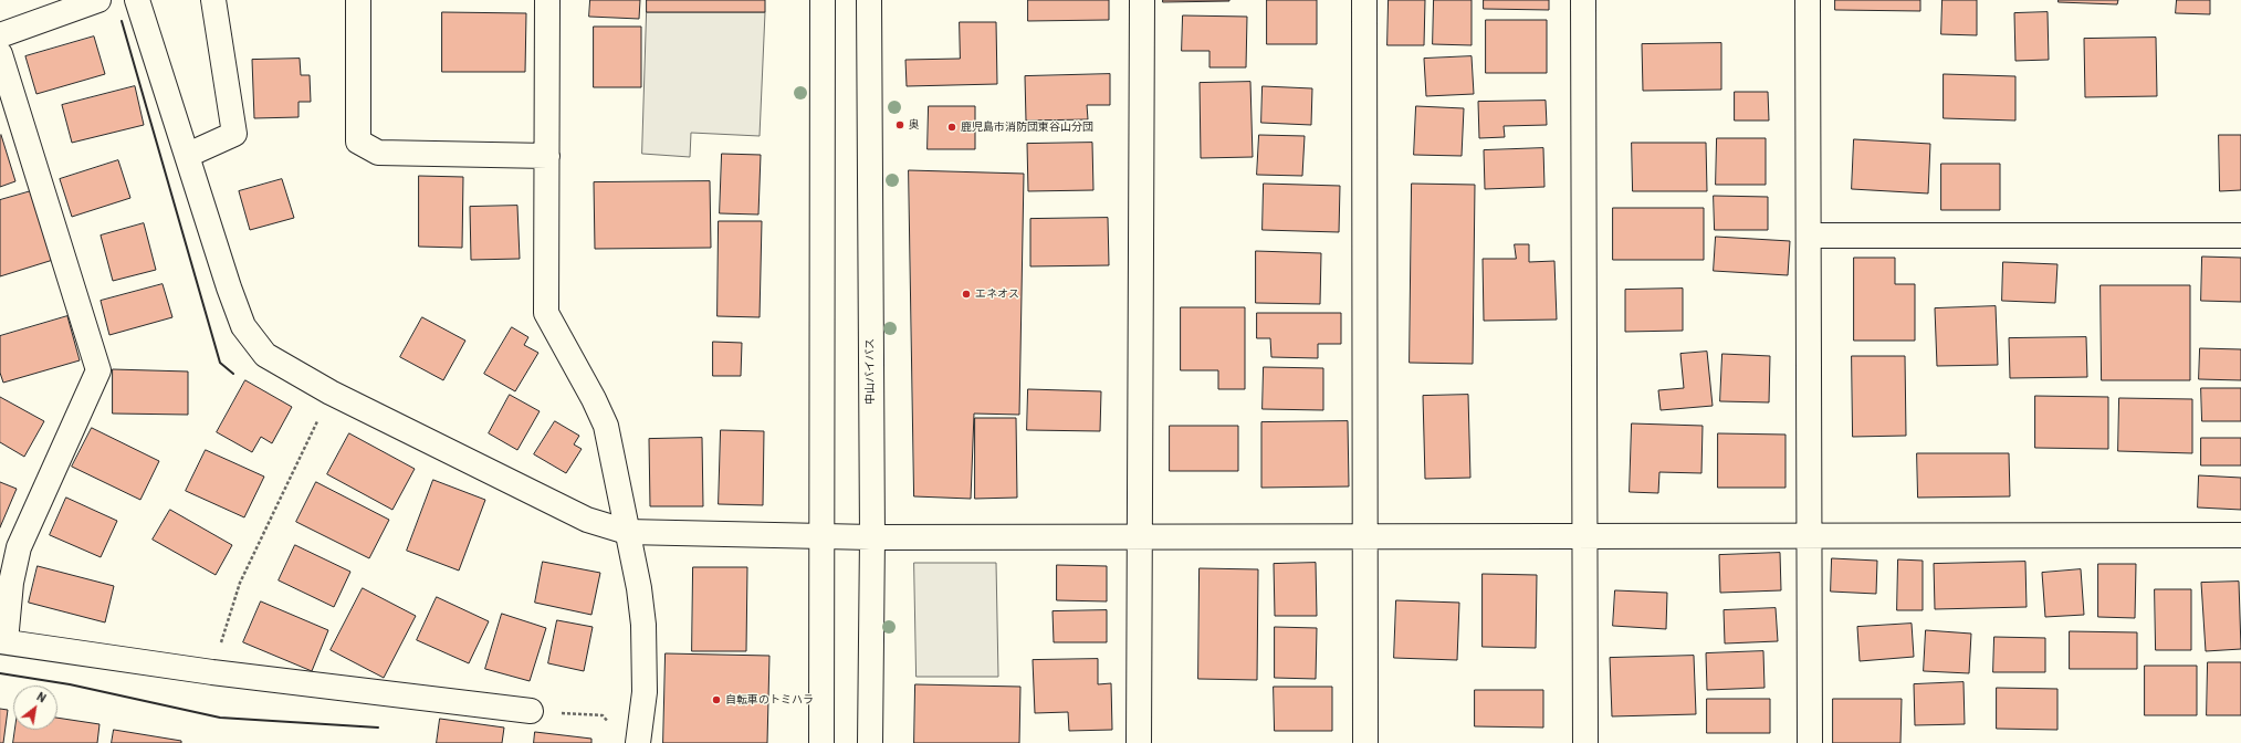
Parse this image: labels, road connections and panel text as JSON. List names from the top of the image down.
{
  "streets": {
    "street": ["中山バイパス"]
  },
  "places": [
    "奥",
    "鹿児島市消防団東谷山分団",
    "エネオス",
    "自転車のトミハラ"
  ],
  "north": "top right"
}
